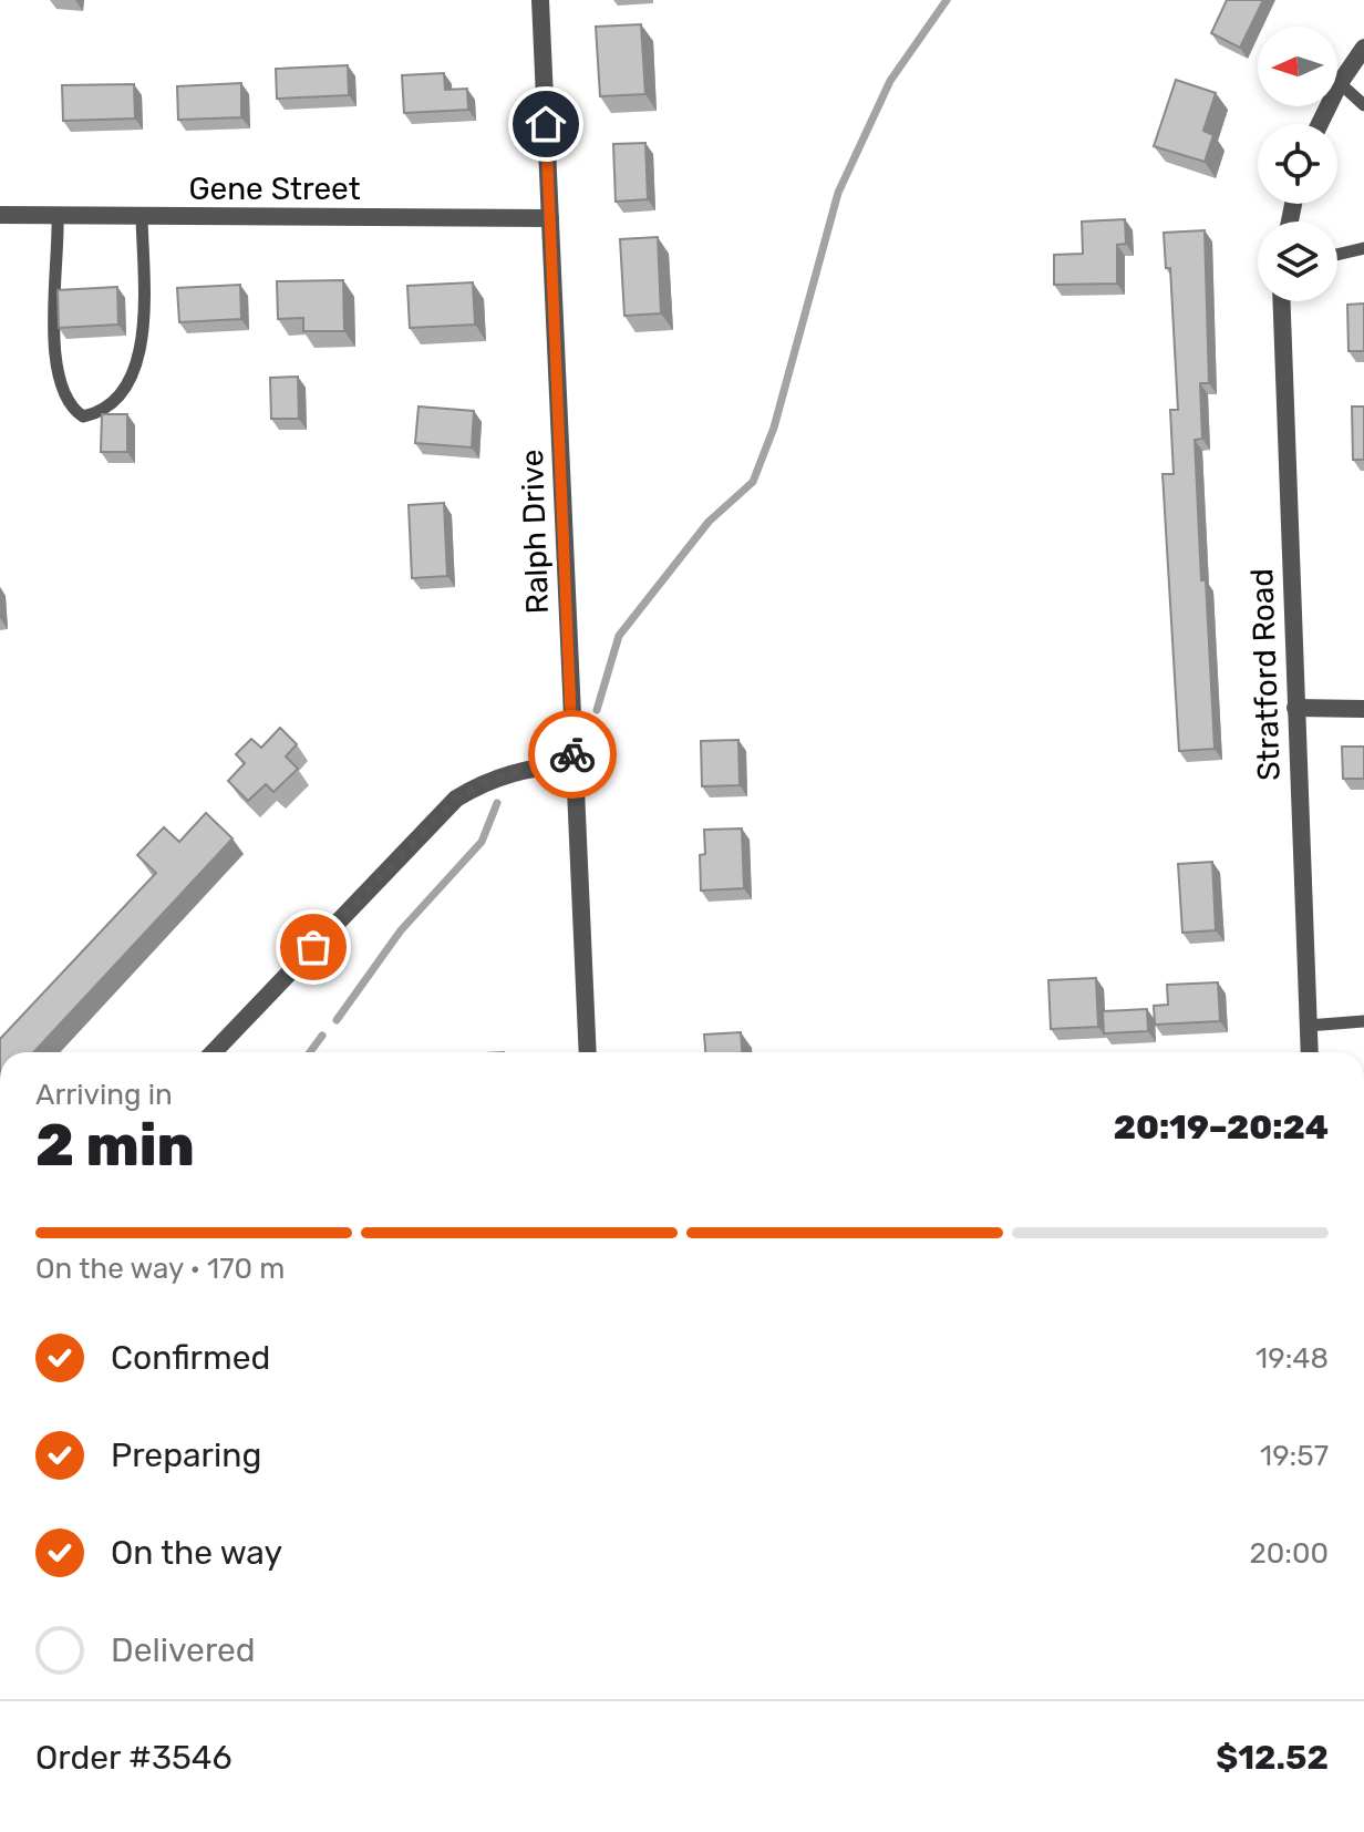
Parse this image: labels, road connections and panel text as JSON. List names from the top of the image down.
{
  "streets": {
    "street": ["Gene Street", "Ralph Drive", "Stratford Road"]
  },
  "crossings": [
    ["Gene Street", "Ralph Drive"]
  ],
  "north": "left",
  "page": {
    "heading": ["2 min", "Arriving in", "20:19–20:24"],
    "panel": ["Order #3546", "$12.52"],
    "bar": "On the way · 170 m",
    "list": [
      ["Confirmed", "19:48"],
      ["Preparing", "19:57"],
      ["On the way", "20:00"],
      "Delivered"
    ]
  }
}
